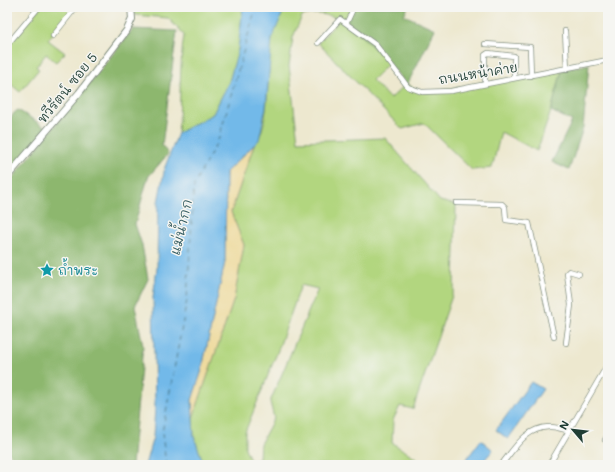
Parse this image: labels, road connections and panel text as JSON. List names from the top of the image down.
{
  "streets": {
    "street": ["ถนนหน้าค่าย", "ทวีรัตน์ ซอย 5"]
  },
  "water": ["แม่น้ำกก"],
  "places": {
    "place": ["ถ้ำพระ"]
  },
  "north": "top left"
}
